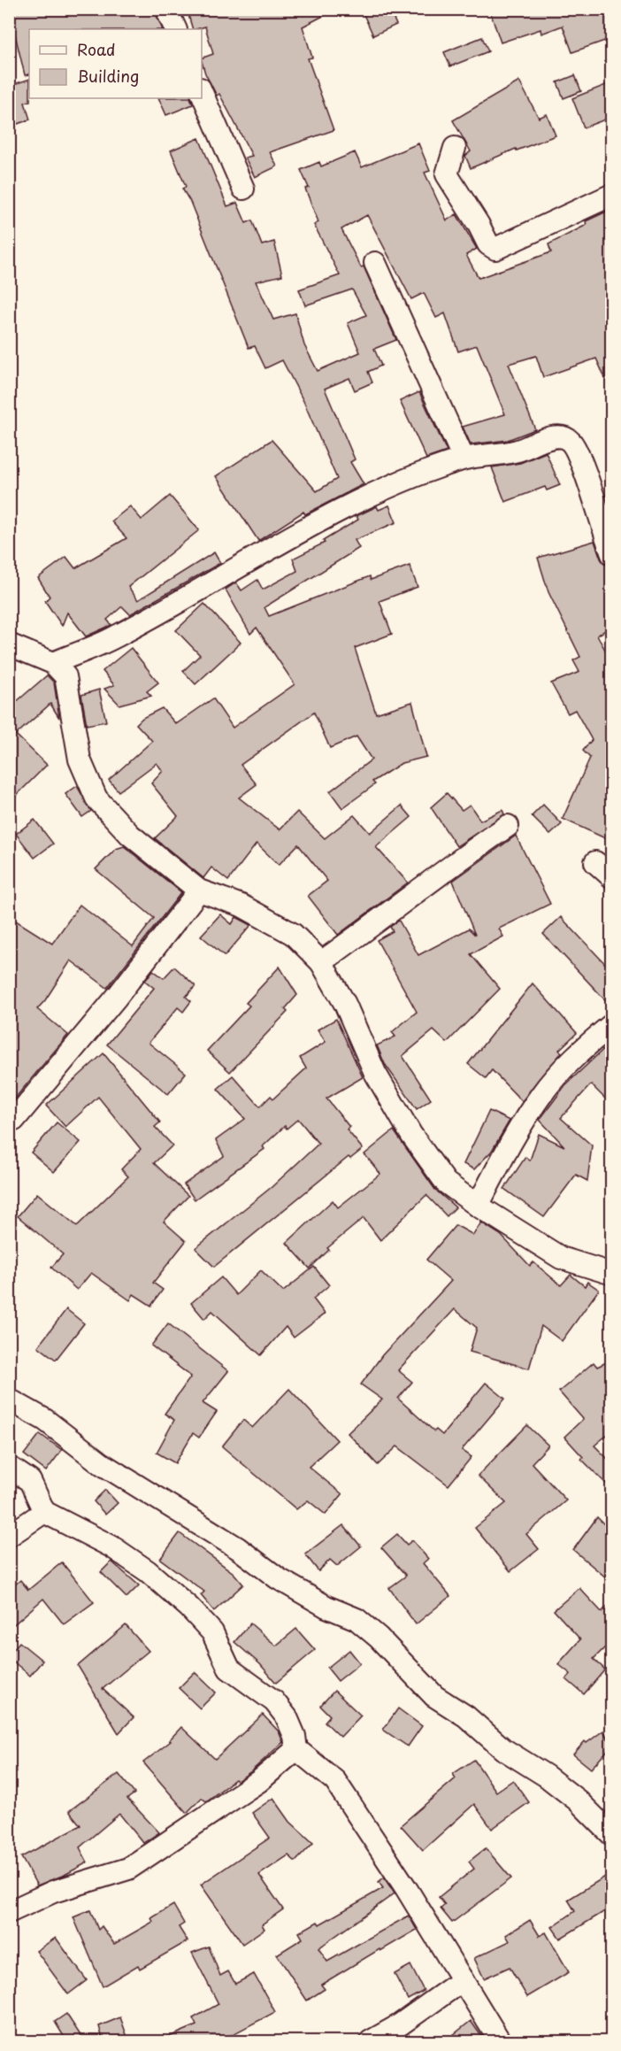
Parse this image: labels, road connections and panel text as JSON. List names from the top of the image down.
{
  "legend": ["Road", "Building"]
}
